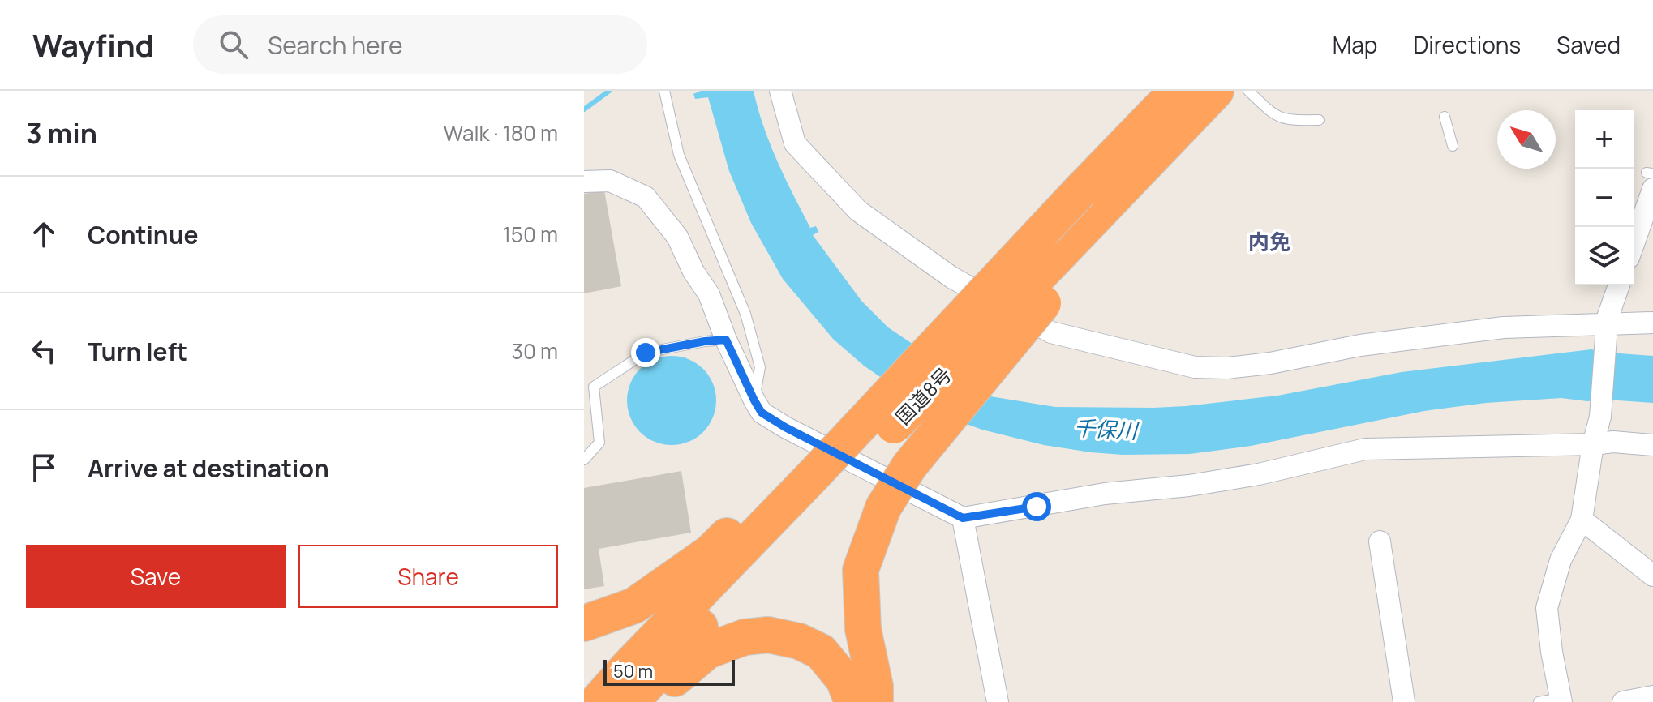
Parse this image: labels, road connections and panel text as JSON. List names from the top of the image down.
{
  "streets": {
    "highway": ["国道8号"]
  },
  "districts": ["内免"],
  "water": ["千保川"],
  "scale_bar": "50 m",
  "north": "top left",
  "page": {
    "header": "Wayfind",
    "search": "Search here",
    "nav": ["Map", "Directions", "Saved"],
    "heading": ["3 min", "Walk · 180 m"],
    "map_buttons": ["+", "−"],
    "list": [
      ["Continue", "150 m"],
      ["Turn left", "30 m"],
      "Arrive at destination"
    ],
    "buttons": ["Save", "Share"],
    "scale": "50 m"
  }
}
